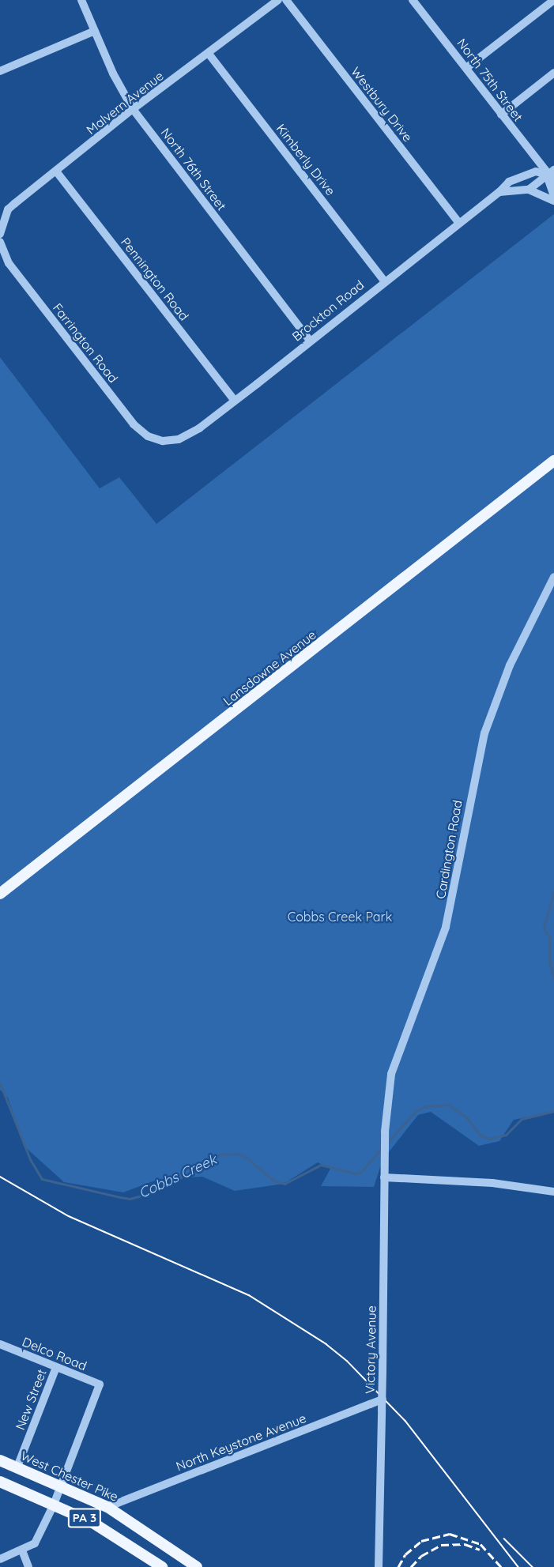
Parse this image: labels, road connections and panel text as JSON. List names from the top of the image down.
{
  "streets": {
    "main road": ["Lansdowne Avenue", "West Chester Pike", "PA 3"],
    "street": [
      "North 75th Street",
      "Malvern Avenue",
      "Westbury Drive",
      "Kimberly Drive",
      "North 76th Street",
      "Pennington Road",
      "Brockton Road",
      "Farrington Road",
      "Cardington Road",
      "Victory Avenue",
      "Delco Road",
      "New Street",
      "North Keystone Avenue"
    ]
  },
  "crossings": [
    ["North 75th Street", "Brockton Road"],
    ["Malvern Avenue", "Kimberly Drive"],
    ["Malvern Avenue", "North 76th Street"],
    ["Malvern Avenue", "Pennington Road"],
    ["Westbury Drive", "Brockton Road"],
    ["Kimberly Drive", "Brockton Road"],
    ["North 76th Street", "Brockton Road"],
    ["Pennington Road", "Brockton Road"],
    ["Brockton Road", "Farrington Road"],
    ["Cardington Road", "Victory Avenue"],
    ["Victory Avenue", "North Keystone Avenue"],
    ["Delco Road", "New Street"],
    ["Delco Road", "West Chester Pike"],
    ["New Street", "West Chester Pike"],
    ["North Keystone Avenue", "West Chester Pike"]
  ],
  "water": ["Cobbs Creek"],
  "parks": ["Cobbs Creek Park"]
}
